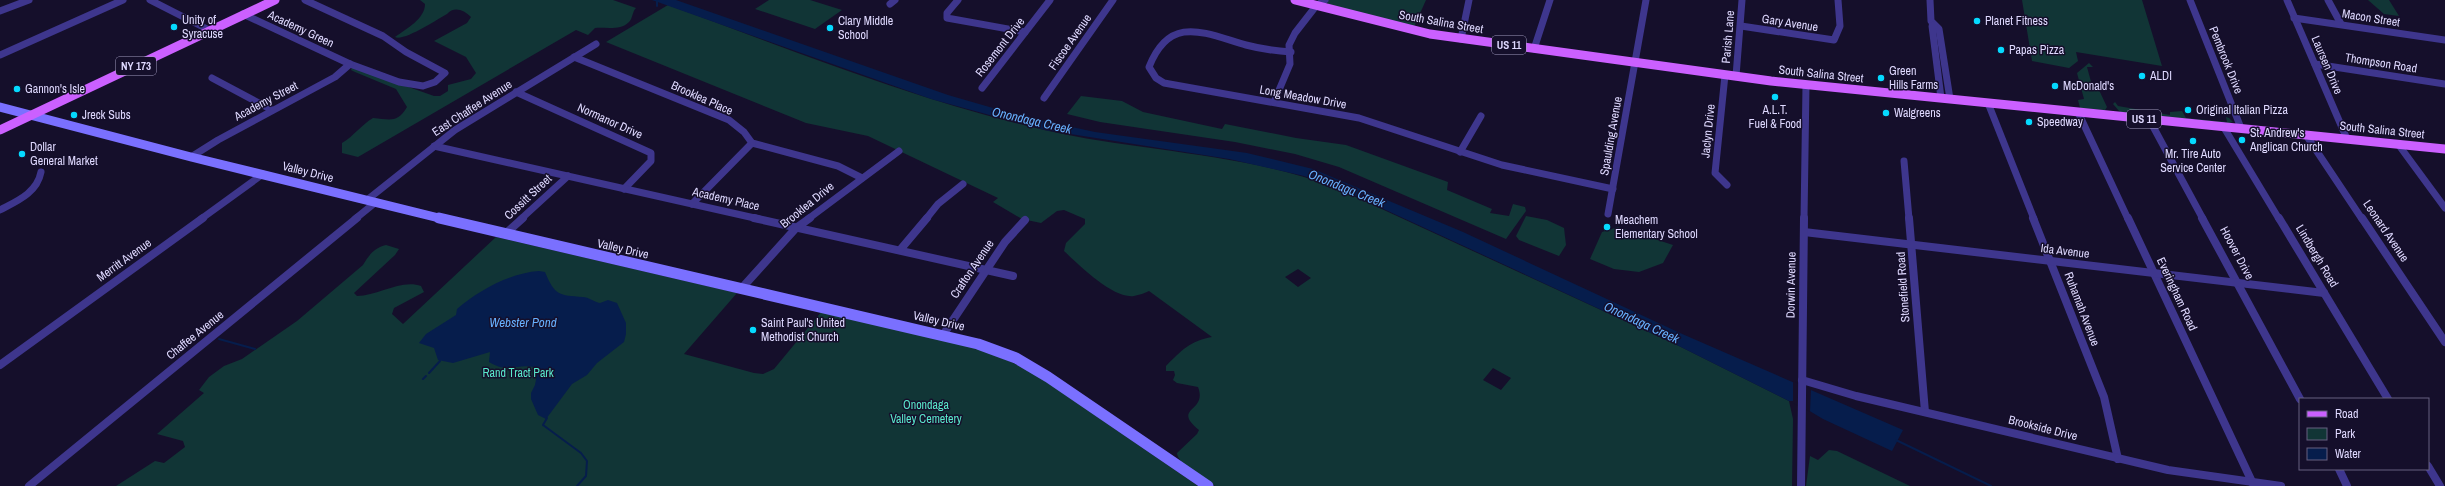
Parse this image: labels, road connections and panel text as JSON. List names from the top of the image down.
{
  "streets": {
    "main road": [
      "South Salina Street",
      "US 11",
      "NY 173",
      "Valley Drive"
    ],
    "street": [
      "Macon Street",
      "Gary Avenue",
      "Academy Green",
      "Parish Lane",
      "Fiscoe Avenue",
      "Rosemont Drive",
      "Pembrook Drive",
      "Thompson Road",
      "Laursen Drive",
      "Long Meadow Drive",
      "Brooklea Place",
      "Academy Street",
      "East Chaffee Avenue",
      "Normanor Drive",
      "Jaclyn Drive",
      "Spaulding Avenue",
      "Cossitt Street",
      "Academy Place",
      "Brooklea Drive",
      "Leonard Avenue",
      "Ida Avenue",
      "Hoover Drive",
      "Lindbergh Road",
      "Merritt Avenue",
      "Crafton Avenue",
      "Dorwin Avenue",
      "Stonefield Road",
      "Everingham Road",
      "Ruhamah Avenue",
      "Chaffee Avenue",
      "Brookside Drive"
    ]
  },
  "crossings": [
    ["Macon Street", "Laursen Drive"],
    ["South Salina Street", "Parish Lane"],
    ["South Salina Street", "Pembrook Drive"],
    ["South Salina Street", "Laursen Drive"],
    ["South Salina Street", "Jaclyn Drive"],
    ["South Salina Street", "Spaulding Avenue"],
    ["South Salina Street", "Leonard Avenue"],
    ["South Salina Street", "Hoover Drive"],
    ["South Salina Street", "Lindbergh Road"],
    ["South Salina Street", "Dorwin Avenue"],
    ["South Salina Street", "Everingham Road"],
    ["South Salina Street", "Ruhamah Avenue"],
    ["Gary Avenue", "Parish Lane"],
    ["Academy Green", "NY 173"],
    ["Academy Green", "Academy Street"],
    ["Thompson Road", "Laursen Drive"],
    ["NY 173", "Valley Drive"],
    ["Long Meadow Drive", "Spaulding Avenue"],
    ["Brooklea Place", "East Chaffee Avenue"],
    ["Academy Street", "Valley Drive"],
    ["East Chaffee Avenue", "Normanor Drive"],
    ["East Chaffee Avenue", "Valley Drive"],
    ["East Chaffee Avenue", "Academy Place"],
    ["East Chaffee Avenue", "Chaffee Avenue"],
    ["Normanor Drive", "Academy Place"],
    ["Valley Drive", "Cossitt Street"],
    ["Valley Drive", "Brooklea Drive"],
    ["Valley Drive", "Merritt Avenue"],
    ["Valley Drive", "Crafton Avenue"],
    ["Valley Drive", "Chaffee Avenue"],
    ["Cossitt Street", "Academy Place"],
    ["Academy Place", "Brooklea Drive"],
    ["Academy Place", "Crafton Avenue"],
    ["Ida Avenue", "Hoover Drive"],
    ["Ida Avenue", "Lindbergh Road"],
    ["Ida Avenue", "Dorwin Avenue"],
    ["Ida Avenue", "Stonefield Road"],
    ["Ida Avenue", "Everingham Road"],
    ["Ida Avenue", "Ruhamah Avenue"],
    ["Dorwin Avenue", "Brookside Drive"],
    ["Stonefield Road", "Brookside Drive"],
    ["Everingham Road", "Brookside Drive"],
    ["Ruhamah Avenue", "Brookside Drive"]
  ],
  "water": ["Onondaga Creek", "Webster Pond"],
  "parks": ["Rand Tract Park", "Onondaga Valley Cemetery"],
  "places": [
    "Planet Fitness",
    "Unity of Syracuse",
    "Clary Middle School",
    "Papas Pizza",
    "ALDI",
    "Green Hills Farms",
    "McDonald's",
    "Gannon's Isle",
    "A.L.T. Fuel & Food",
    "Original Italian Pizza",
    "Walgreens",
    "Jreck Subs",
    "Speedway",
    "St. Andrew's Anglican Church",
    "Mr. Tire Auto Service Center",
    "Dollar General Market",
    "Meachem Elementary School",
    "Saint Paul's United Methodist Church"
  ],
  "legend": ["Road", "Park", "Water"]
}
